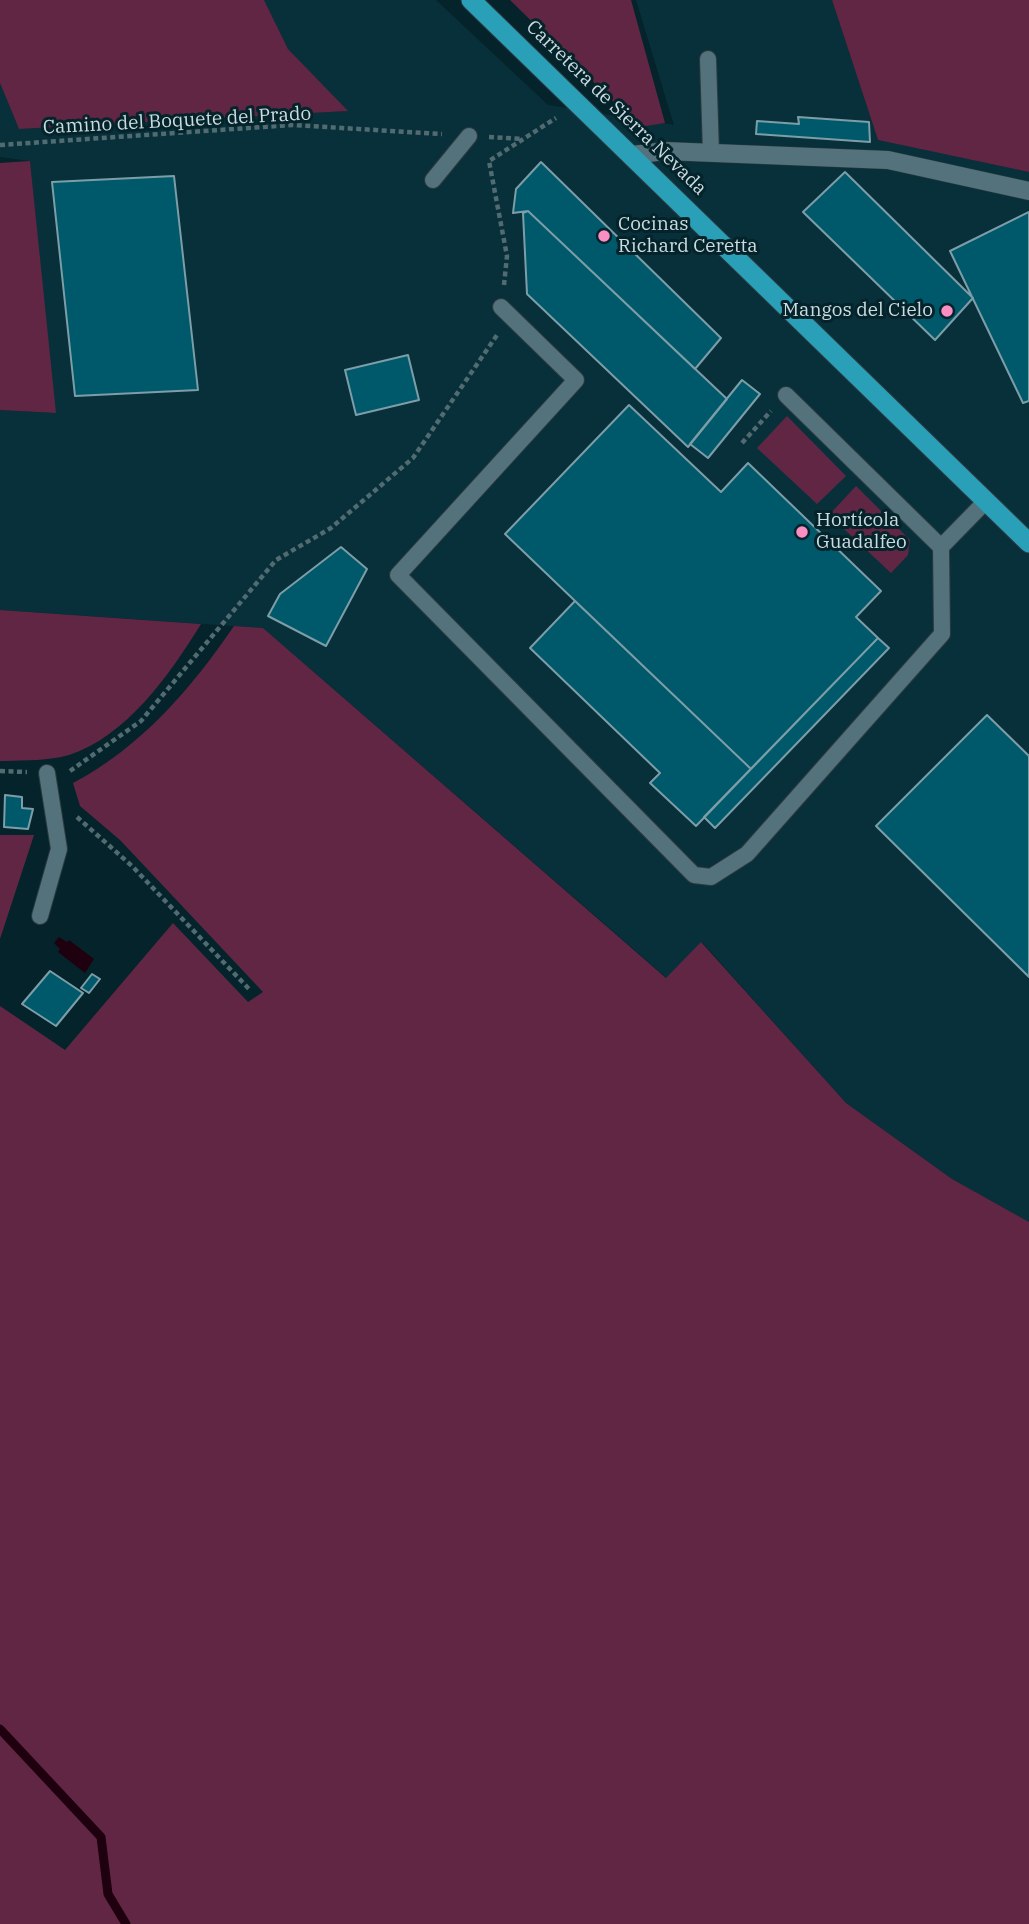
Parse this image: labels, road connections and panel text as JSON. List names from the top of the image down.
{
  "streets": {
    "highway": ["Carretera de Sierra Nevada"],
    "path": ["Camino del Boquete del Prado"]
  },
  "places": ["Cocinas Richard Ceretta", "Mangos del Cielo", "Hortícola Guadalfeo"]
}
